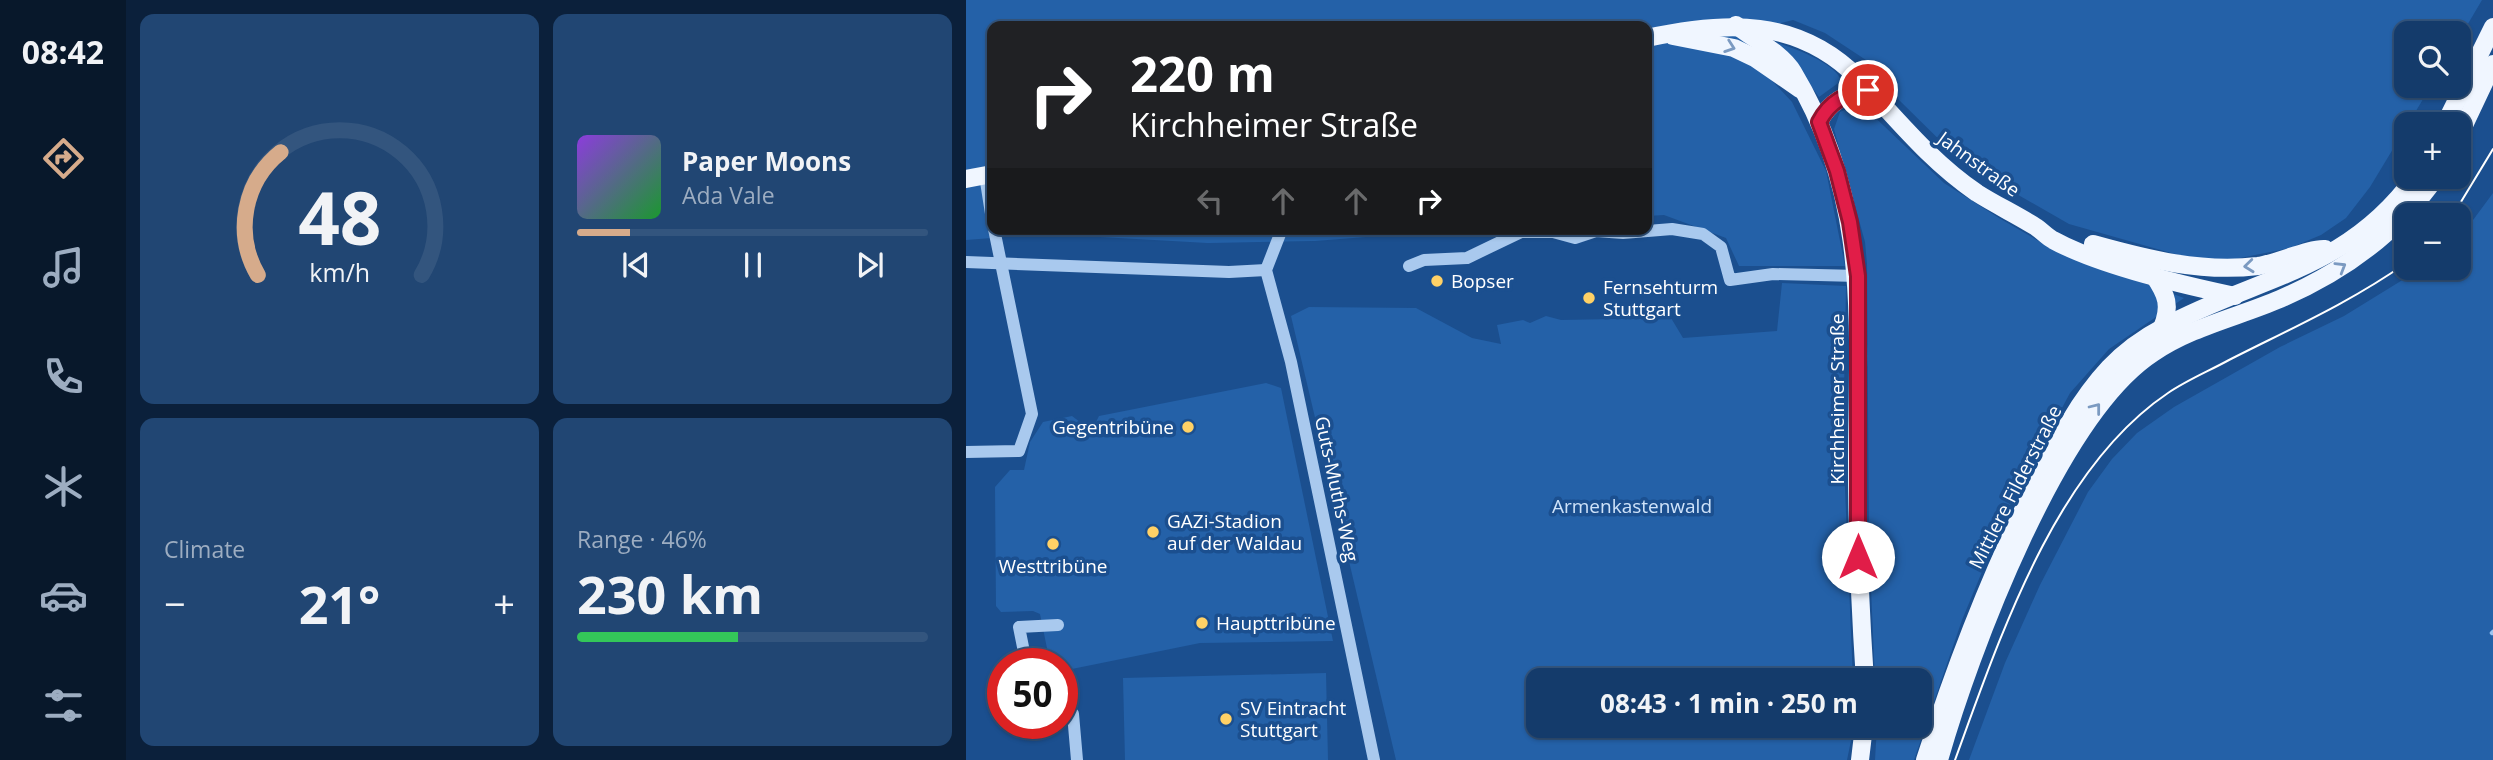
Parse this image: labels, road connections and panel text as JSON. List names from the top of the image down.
{
  "streets": {
    "main road": ["Jahnstraße", "Kirchheimer Straße", "Mittlere Filderstraße"],
    "street": ["Guts-Muths-Weg"]
  },
  "crossings": [
    ["Jahnstraße", "Kirchheimer Straße"],
    ["Jahnstraße", "Mittlere Filderstraße"]
  ],
  "parks": ["Armenkastenwald"],
  "places": [
    "Bopser",
    "Fernsehturm Stuttgart",
    "Gegentribüne",
    "GAZi-Stadion auf der Waldau",
    "Westtribüne",
    "Haupttribüne",
    "SV Eintracht Stuttgart"
  ],
  "page": {
    "tabs": "08:42",
    "map_buttons": ["+", "−"],
    "turn": ["220 m", "Kirchheimer Straße"],
    "song": ["Paper Moons", "Ada Vale"],
    "tile": [
      "Climate",
      ["Range · 46%", "230 km"]
    ],
    "heat": ["−", "21°", "+"],
    "limit": "50",
    "trip": "08:43 · 1 min · 250 m",
    "gauge": ["48", "km/h"]
  }
}
